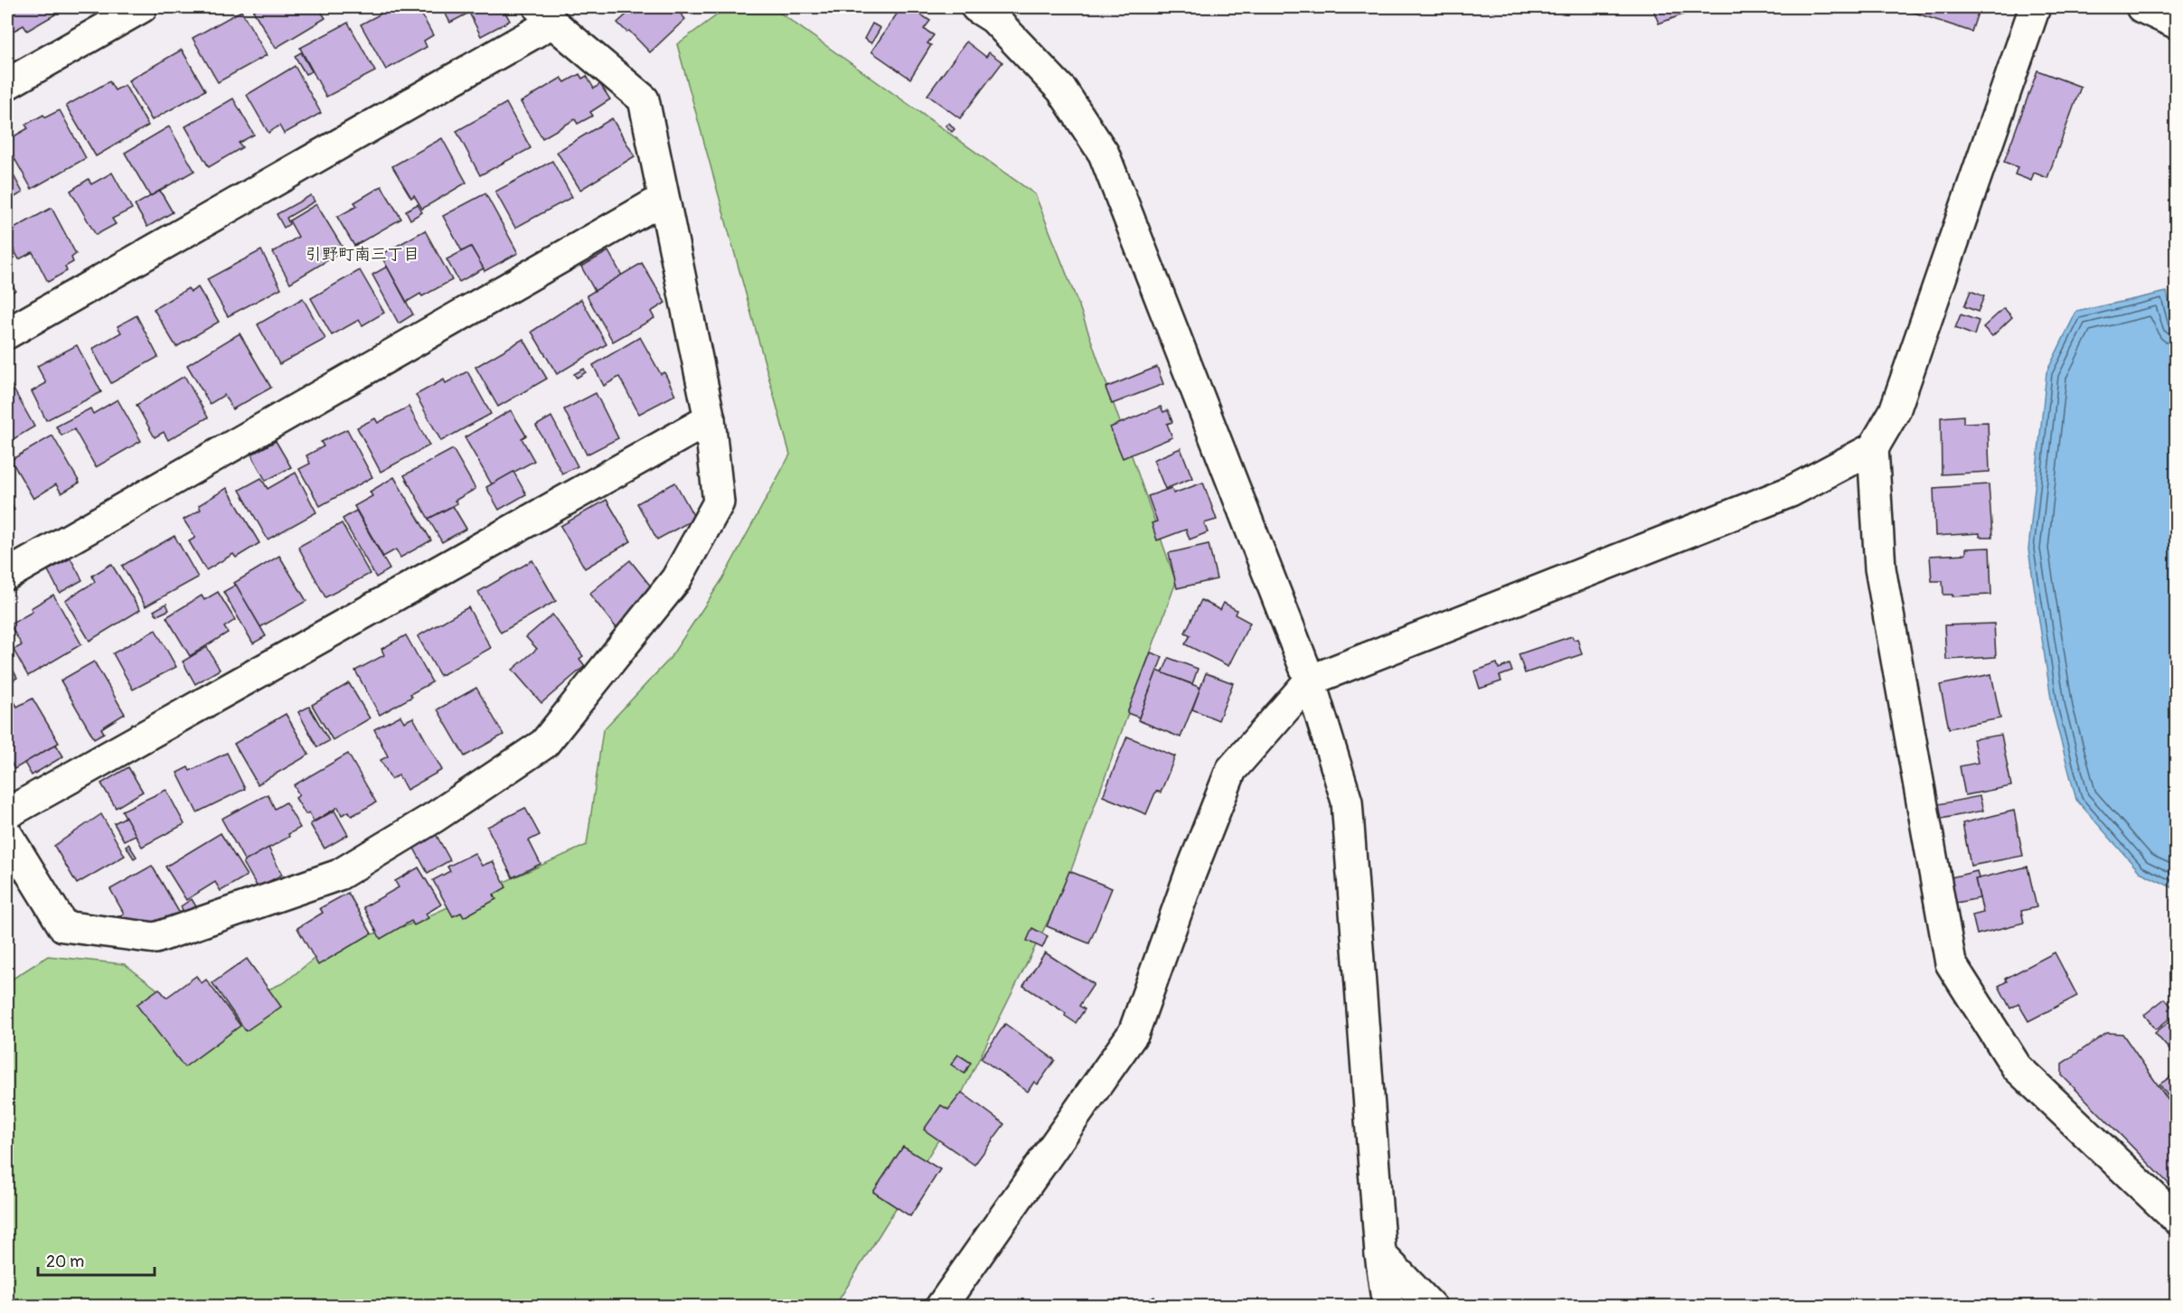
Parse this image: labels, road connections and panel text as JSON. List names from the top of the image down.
{
  "districts": ["引野町南三丁目"],
  "scale_bar": "20 m"
}
